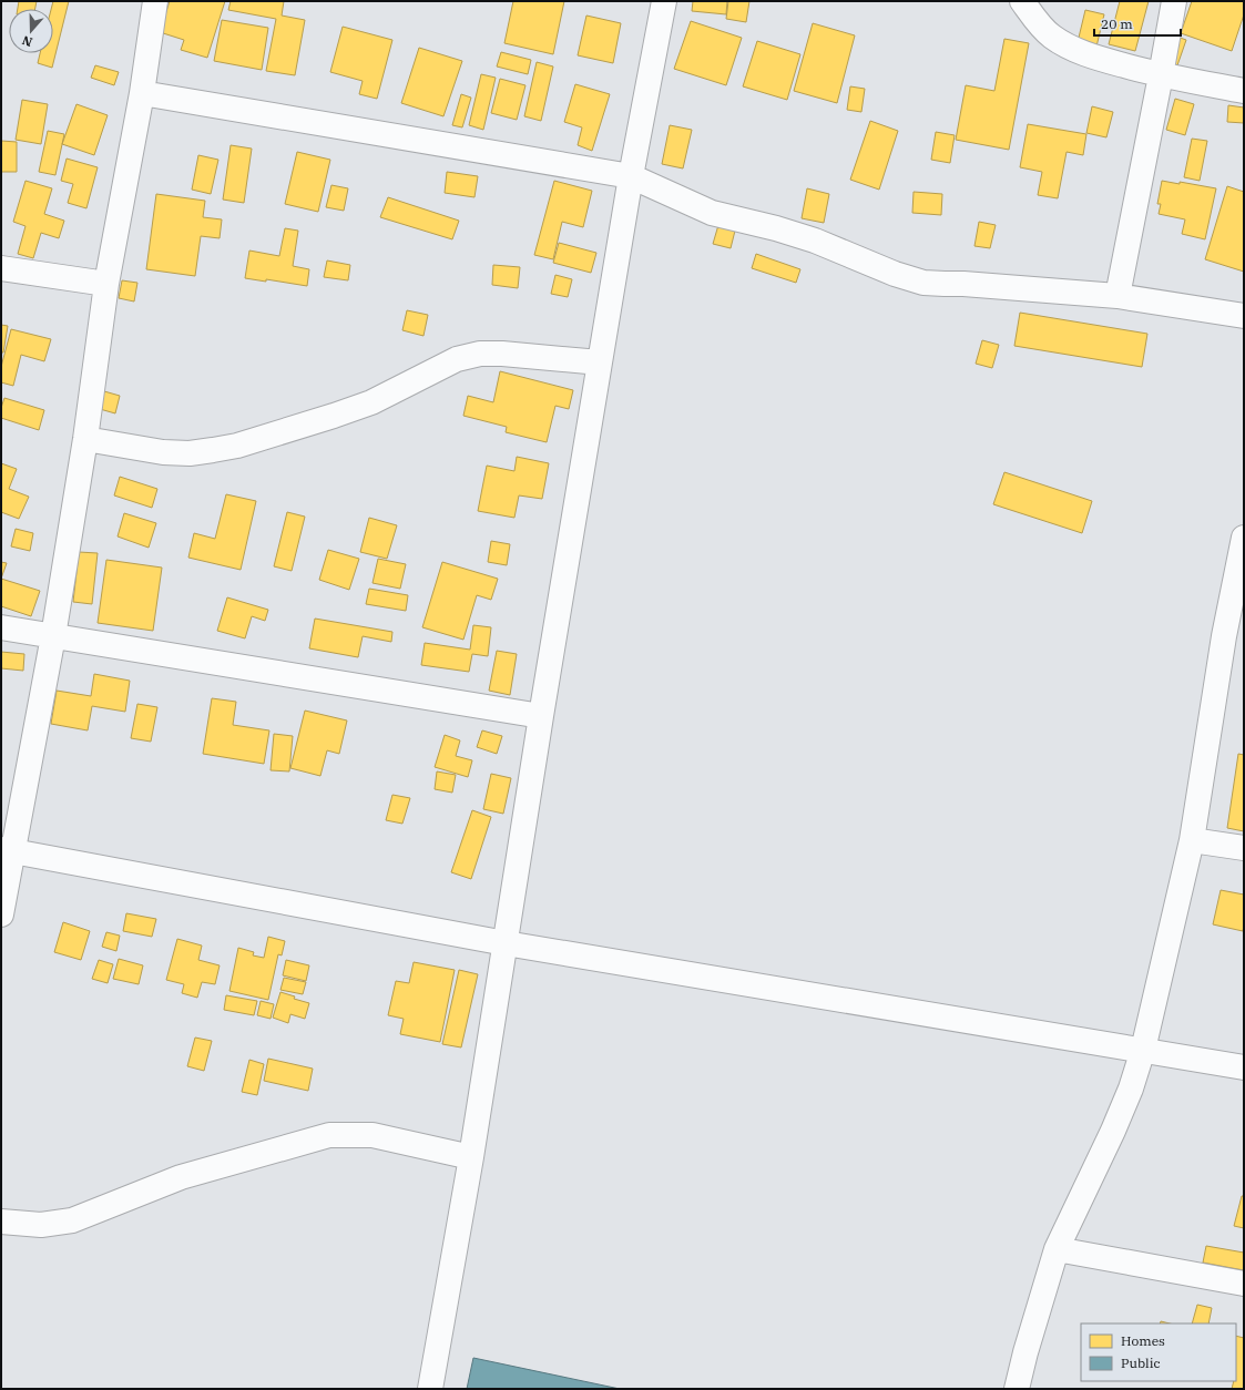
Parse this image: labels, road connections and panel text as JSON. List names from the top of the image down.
{
  "legend": ["Homes", "Public"],
  "scale_bar": "20 m",
  "north": "bottom"
}
